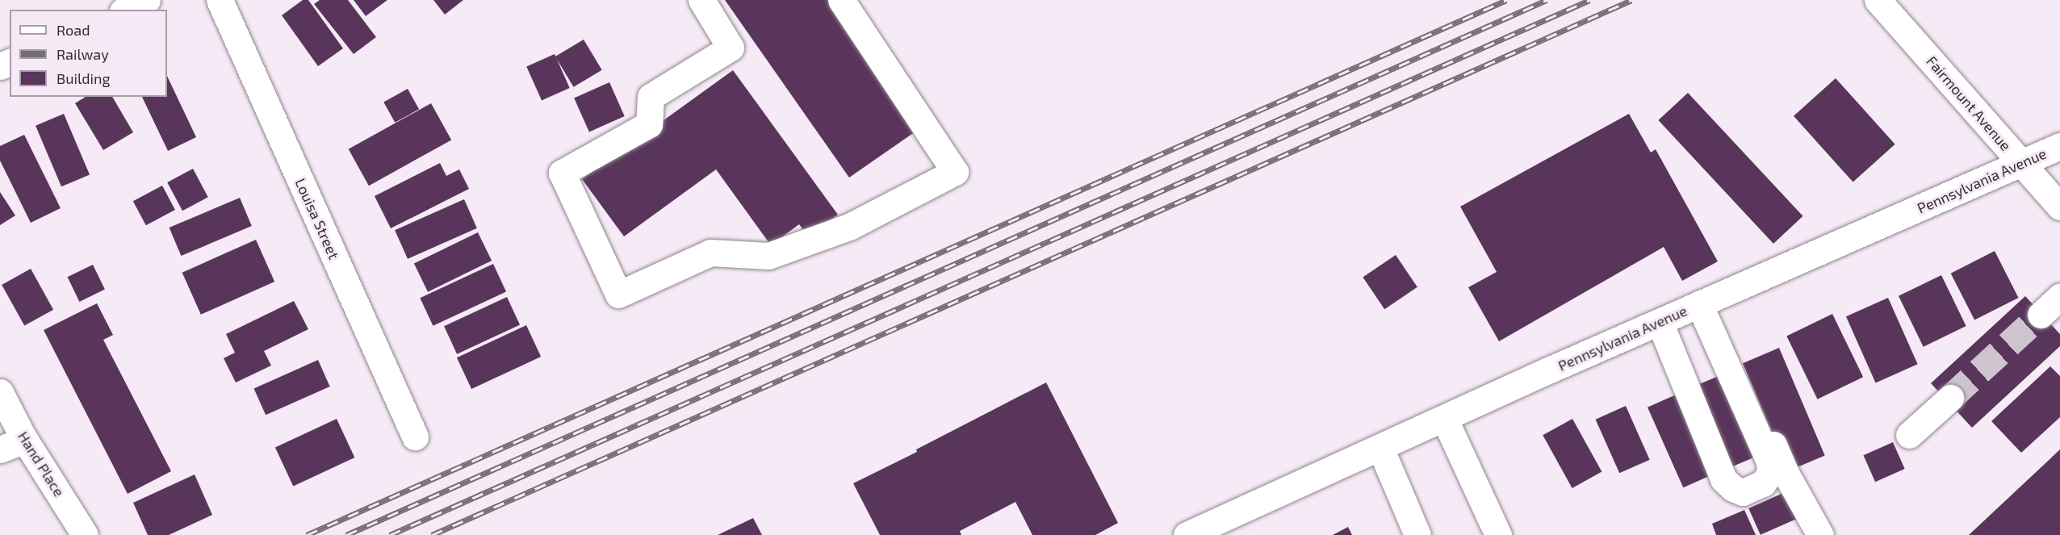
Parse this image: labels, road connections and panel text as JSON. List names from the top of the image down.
{
  "streets": {
    "street": [
      "Fairmount Avenue",
      "Pennsylvania Avenue",
      "Louisa Street",
      "Hand Place"
    ]
  },
  "crossings": [
    ["Fairmount Avenue", "Pennsylvania Avenue"]
  ],
  "legend": ["Road", "Railway", "Building"]
}
